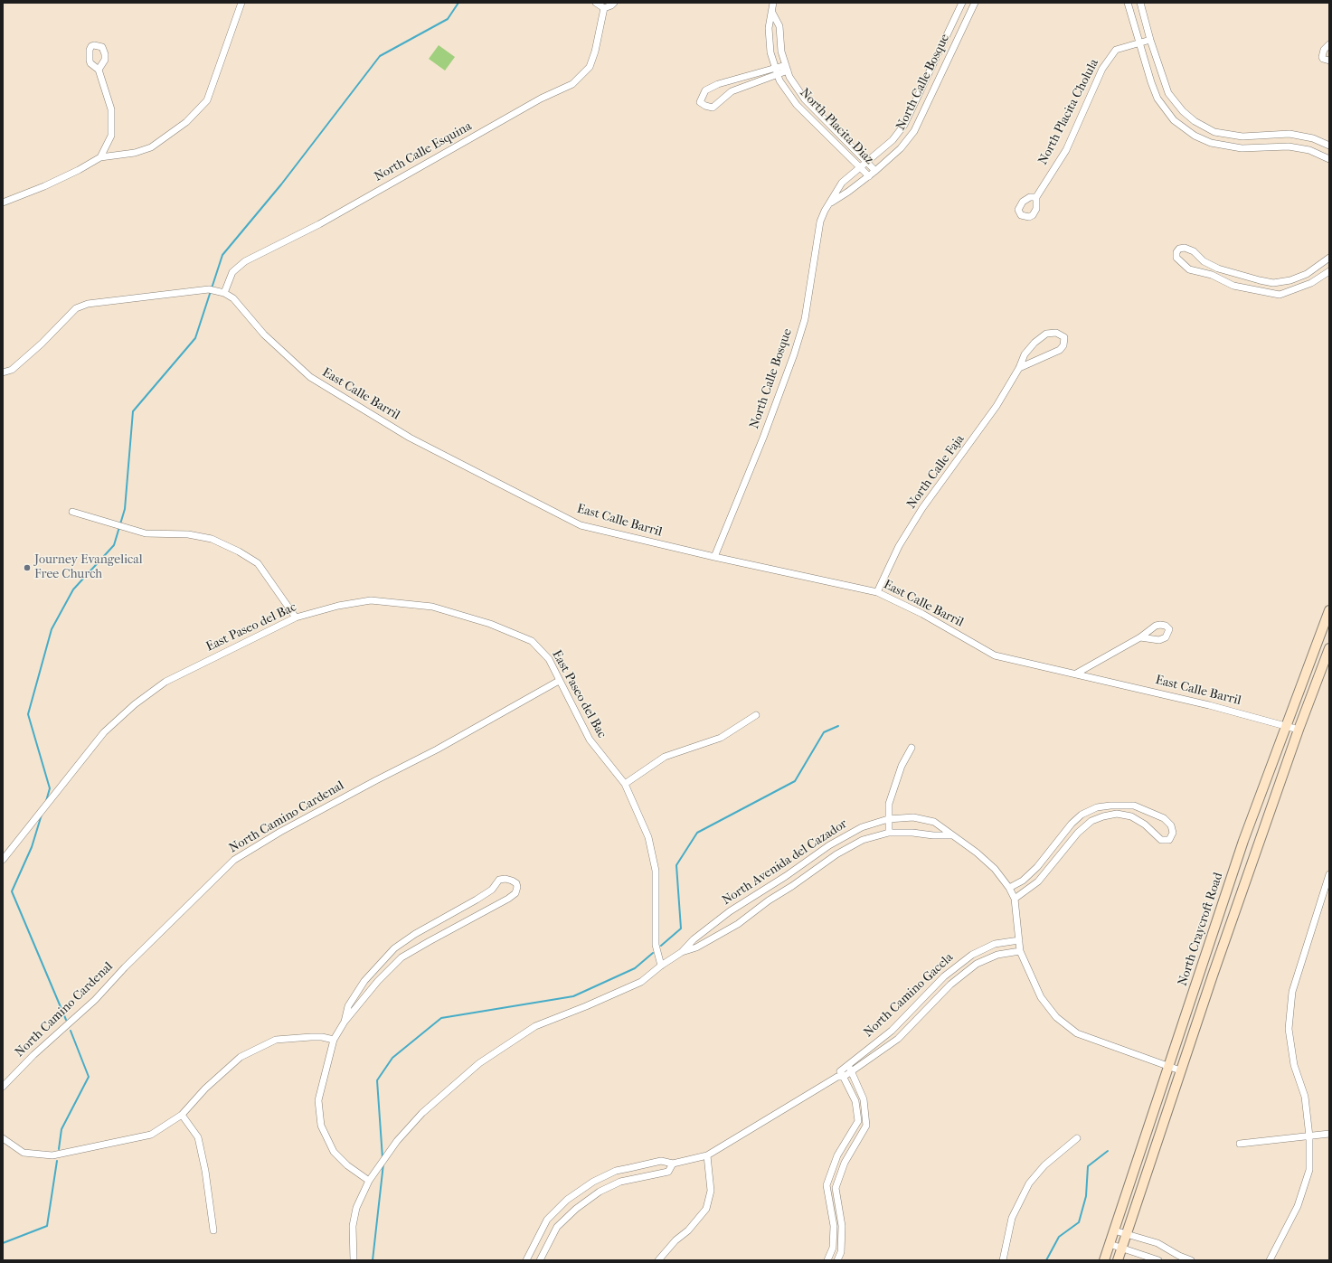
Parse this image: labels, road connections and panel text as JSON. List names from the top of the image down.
{
  "streets": {
    "main road": ["North Craycroft Road"],
    "street": [
      "North Calle Bosque",
      "North Placita Cholula",
      "North Placita Diaz",
      "North Calle Esquina",
      "East Calle Barril",
      "North Calle Faja",
      "East Paseo del Bac",
      "North Camino Cardenal",
      "North Avenida del Cazador",
      "North Camino Gacela"
    ]
  },
  "crossings": [
    ["North Calle Bosque", "North Placita Diaz"],
    ["North Calle Bosque", "East Calle Barril"],
    ["North Calle Esquina", "East Calle Barril"],
    ["East Calle Barril", "North Calle Faja"],
    ["East Calle Barril", "North Craycroft Road"],
    ["East Paseo del Bac", "North Camino Cardenal"],
    ["East Paseo del Bac", "North Avenida del Cazador"],
    ["North Avenida del Cazador", "North Craycroft Road"],
    ["North Avenida del Cazador", "North Camino Gacela"]
  ],
  "places": ["Journey Evangelical Free Church"]
}
